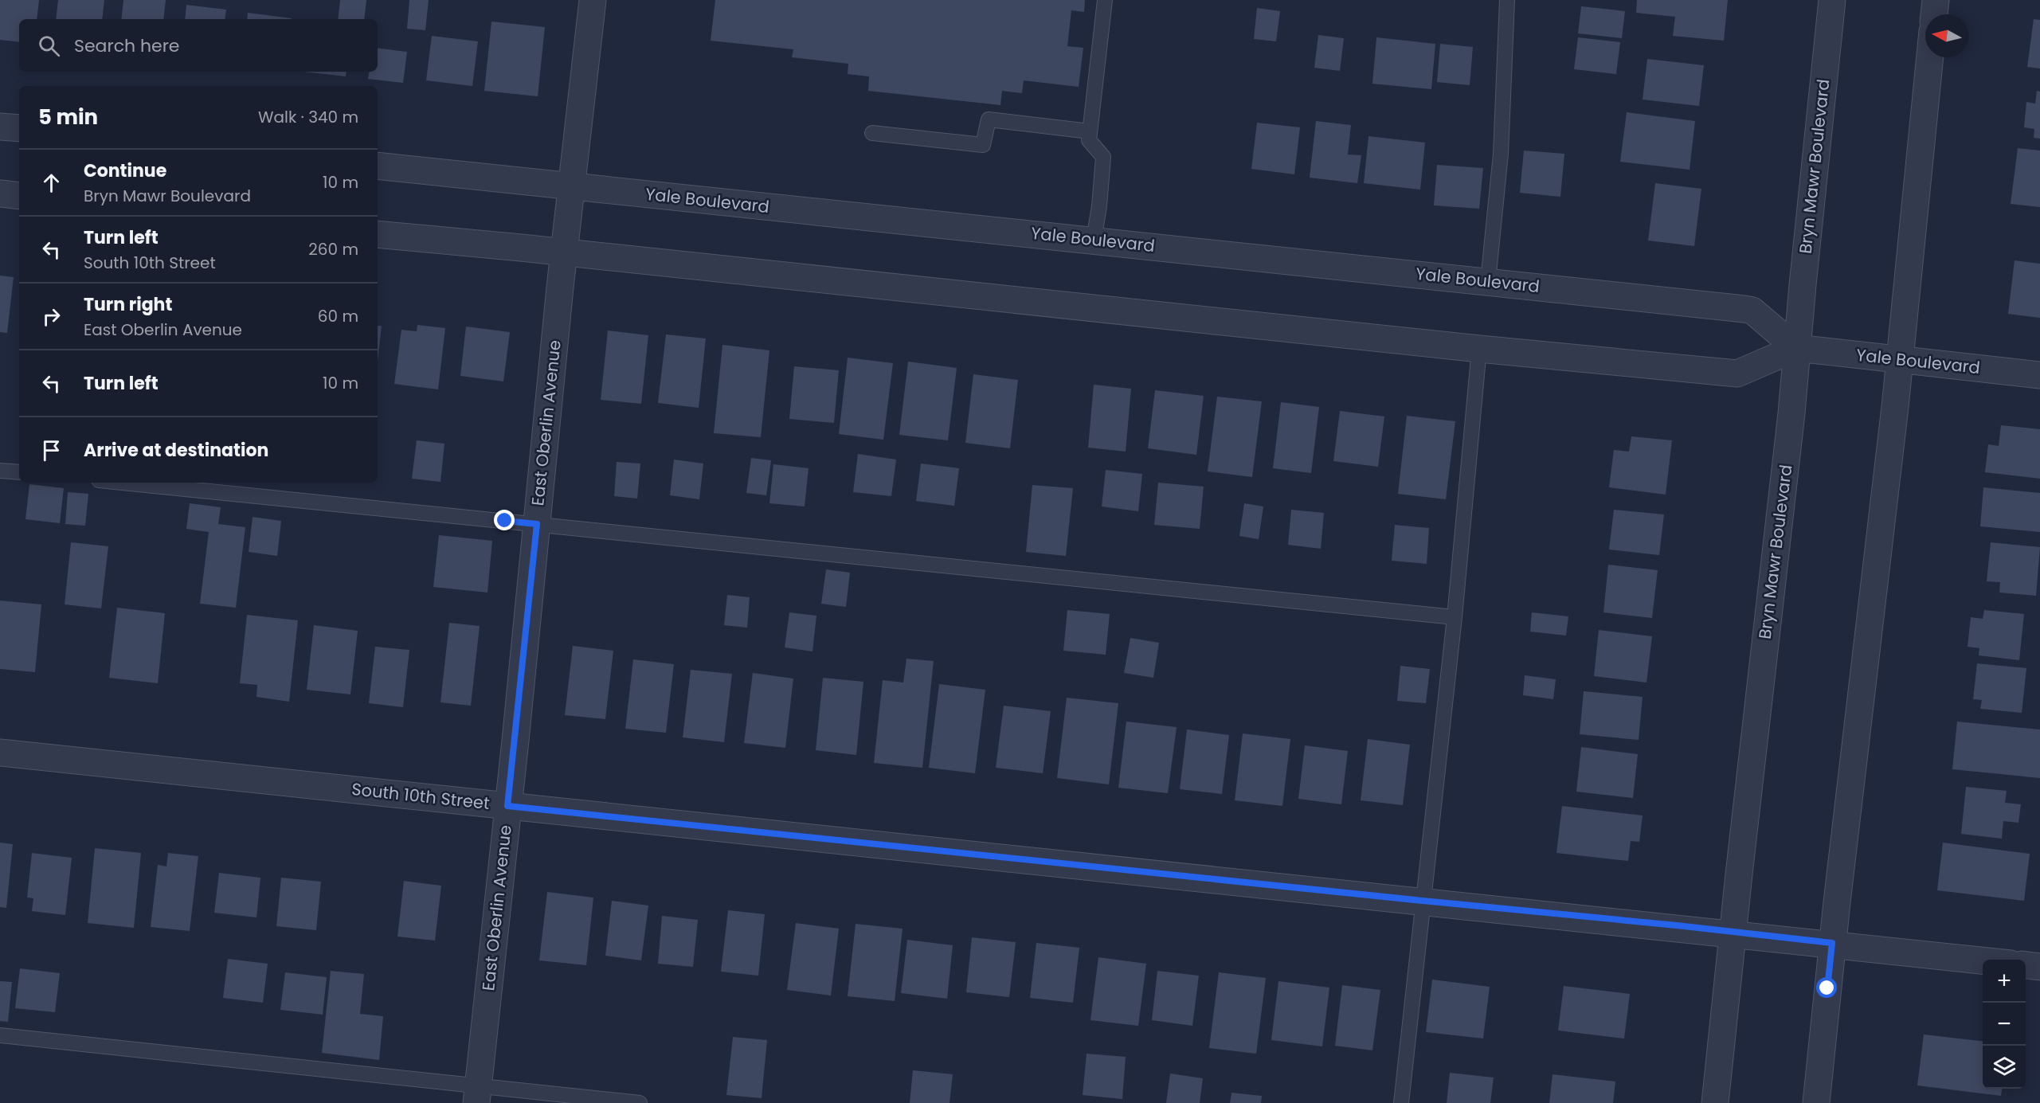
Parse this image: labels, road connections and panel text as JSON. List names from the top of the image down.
{
  "streets": {
    "street": [
      "Bryn Mawr Boulevard",
      "Yale Boulevard",
      "East Oberlin Avenue",
      "South 10th Street"
    ]
  },
  "crossings": [
    ["Bryn Mawr Boulevard", "Yale Boulevard"],
    ["Bryn Mawr Boulevard", "South 10th Street"],
    ["Yale Boulevard", "East Oberlin Avenue"],
    ["East Oberlin Avenue", "South 10th Street"]
  ],
  "north": "left",
  "page": {
    "search": "Search here",
    "heading": ["5 min", "Walk · 340 m"],
    "list": [
      ["Continue", "Bryn Mawr Boulevard", "10 m"],
      ["Turn left", "South 10th Street", "260 m"],
      ["Turn right", "East Oberlin Avenue", "60 m"],
      ["Turn left", "10 m"],
      "Arrive at destination"
    ],
    "map_buttons": ["+", "−"]
  }
}
